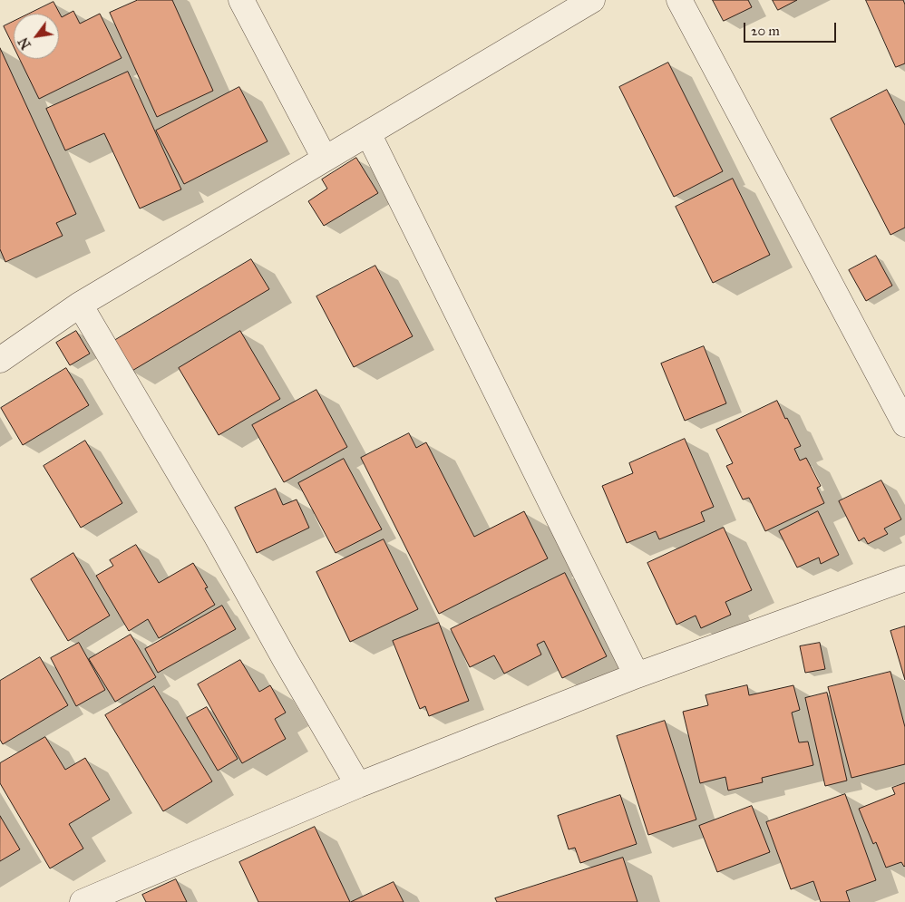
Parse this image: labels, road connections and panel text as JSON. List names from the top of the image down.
{
  "scale_bar": "20 m",
  "north": "bottom left"
}
